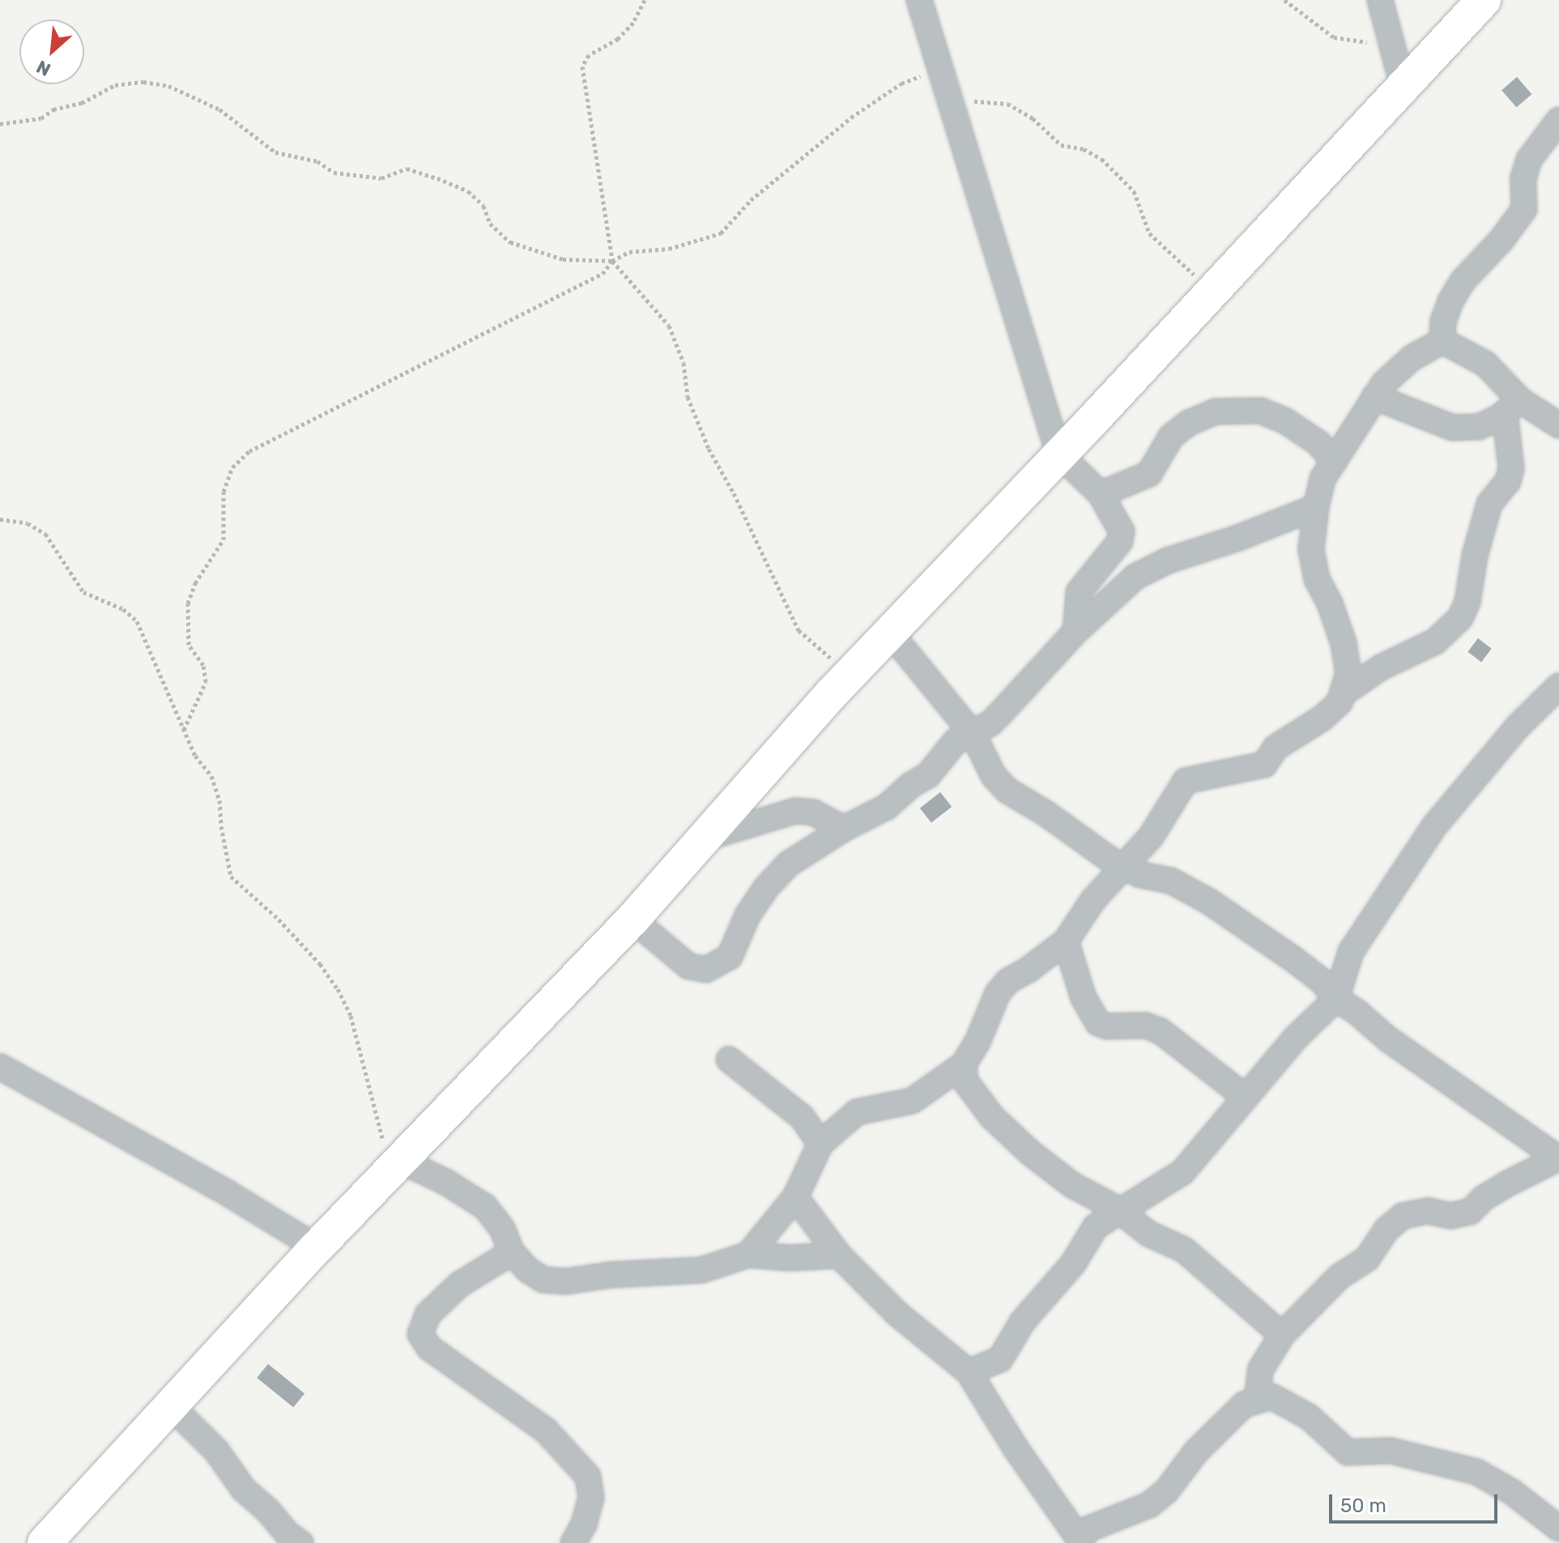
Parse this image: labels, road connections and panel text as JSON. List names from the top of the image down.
{
  "scale_bar": "50 m",
  "north": "bottom left"
}
